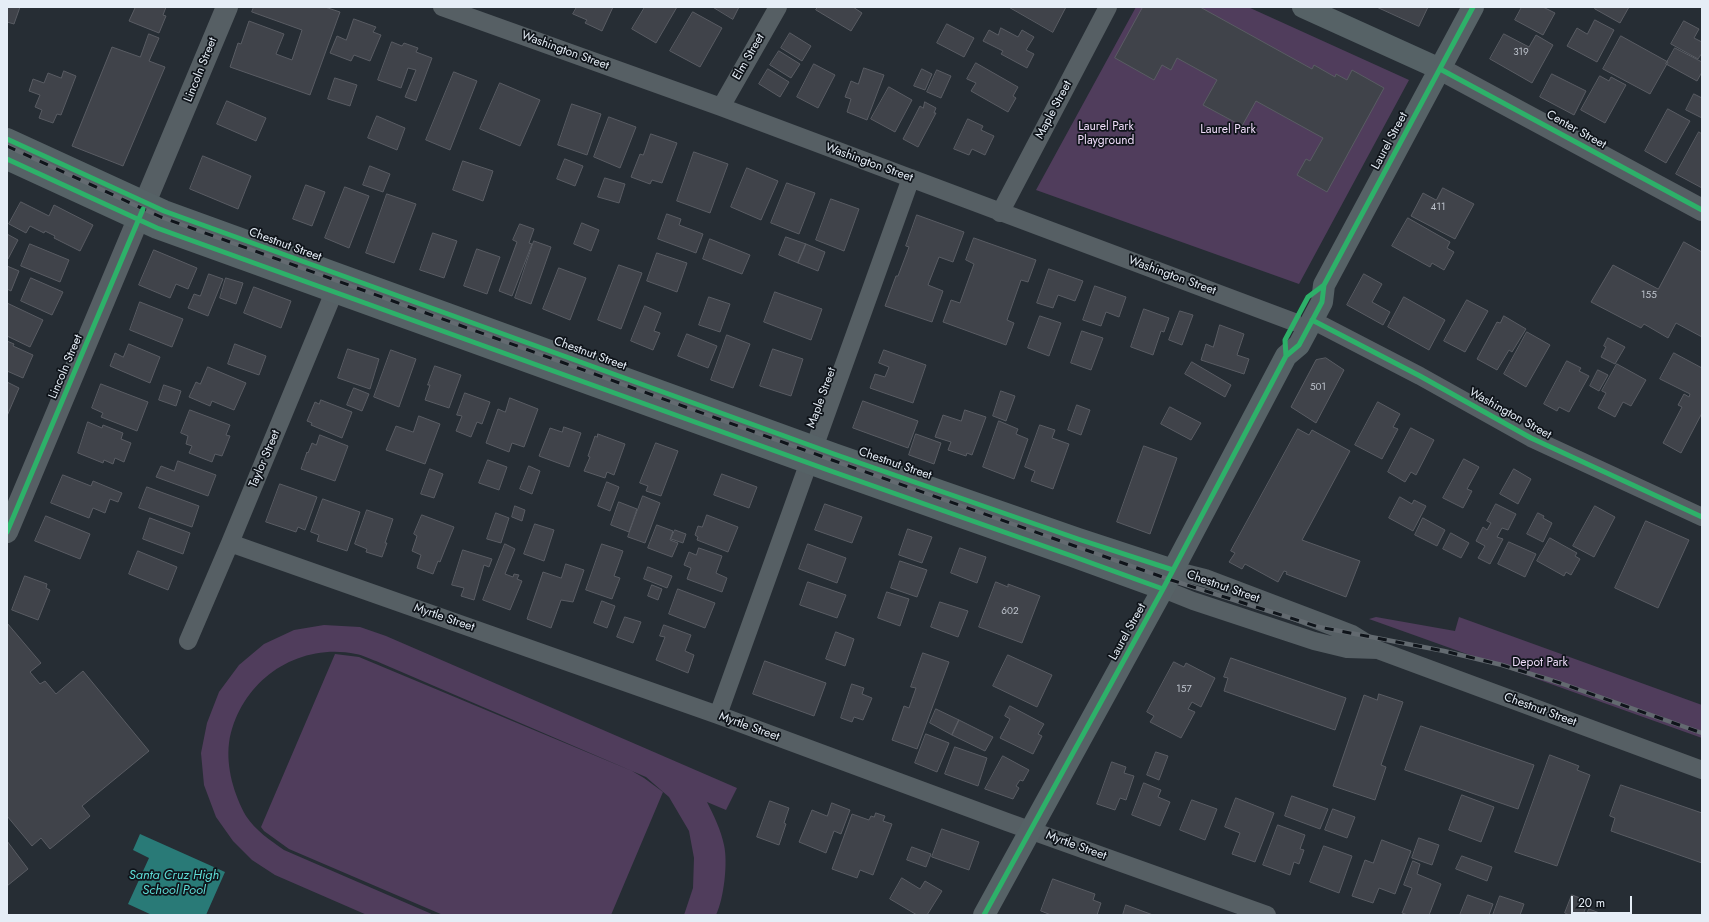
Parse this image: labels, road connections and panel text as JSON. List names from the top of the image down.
{
  "streets": {
    "main road": ["Center Street", "Laurel Street", "Chestnut Street"],
    "street": [
      "Washington Street",
      "Elm Street",
      "Lincoln Street",
      "Maple Street",
      "Taylor Street",
      "Myrtle Street"
    ]
  },
  "crossings": [
    ["Washington Street", "Elm Street"],
    ["Washington Street", "Maple Street"],
    ["Washington Street", "Laurel Street"],
    ["Lincoln Street", "Chestnut Street"],
    ["Maple Street", "Chestnut Street"],
    ["Maple Street", "Myrtle Street"],
    ["Center Street", "Laurel Street"],
    ["Laurel Street", "Chestnut Street"],
    ["Laurel Street", "Myrtle Street"],
    ["Chestnut Street", "Taylor Street"],
    ["Taylor Street", "Myrtle Street"]
  ],
  "water": ["Santa Cruz High School Pool"],
  "parks": ["Laurel Park Playground", "Laurel Park", "Depot Park"],
  "house_numbers": [
    "319",
    "411",
    "155",
    "501",
    "602",
    "157"
  ],
  "scale_bar": "20 m"
}
